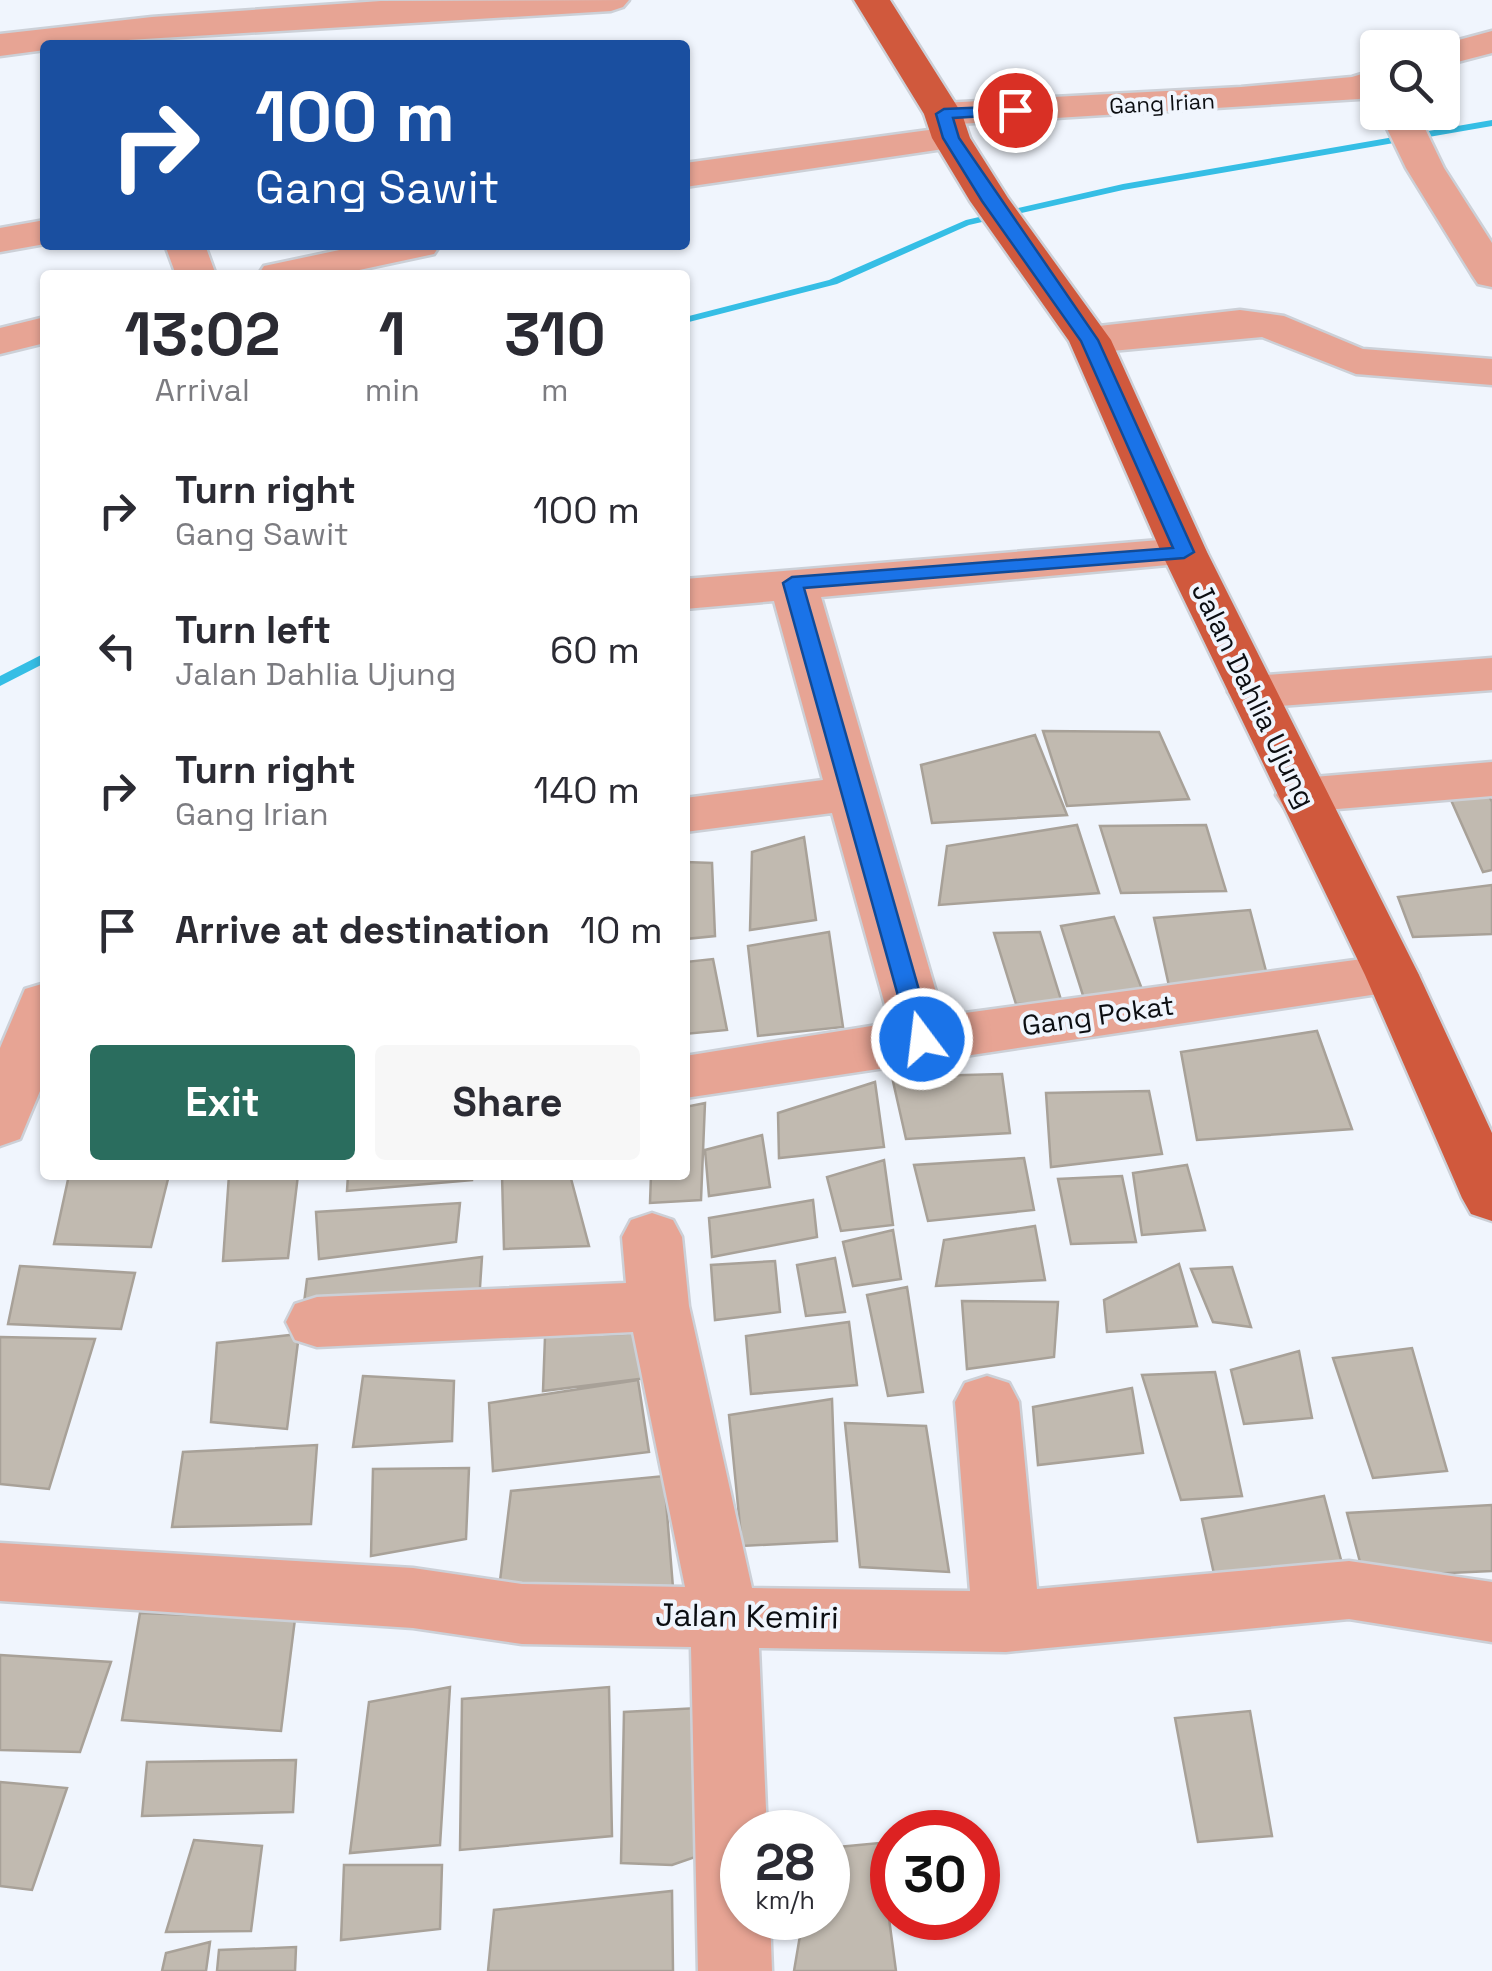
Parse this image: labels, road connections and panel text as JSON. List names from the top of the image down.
{
  "streets": {
    "main road": ["Jalan Dahlia Ujung"],
    "street": ["Gang Irian", "Gang Pokat", "Jalan Kemiri"]
  },
  "crossings": [
    ["Gang Irian", "Jalan Dahlia Ujung"],
    ["Jalan Dahlia Ujung", "Gang Pokat"]
  ],
  "page": {
    "turn": ["100 m", "Gang Sawit"],
    "eta": [
      "13:02",
      "Arrival",
      "1",
      "min",
      "310",
      "m"
    ],
    "list": [
      {
        "name": "Turn right",
        "note": "Gang Sawit",
        "value": "100 m"
      },
      {
        "name": "Turn left",
        "note": "Jalan Dahlia Ujung",
        "value": "60 m"
      },
      {
        "name": "Turn right",
        "note": "Gang Irian",
        "value": "140 m"
      },
      {
        "name": "Arrive at destination",
        "value": "10 m"
      }
    ],
    "buttons": ["Exit", "Share"],
    "speed": "28 km/h",
    "limit": "30"
  }
}
